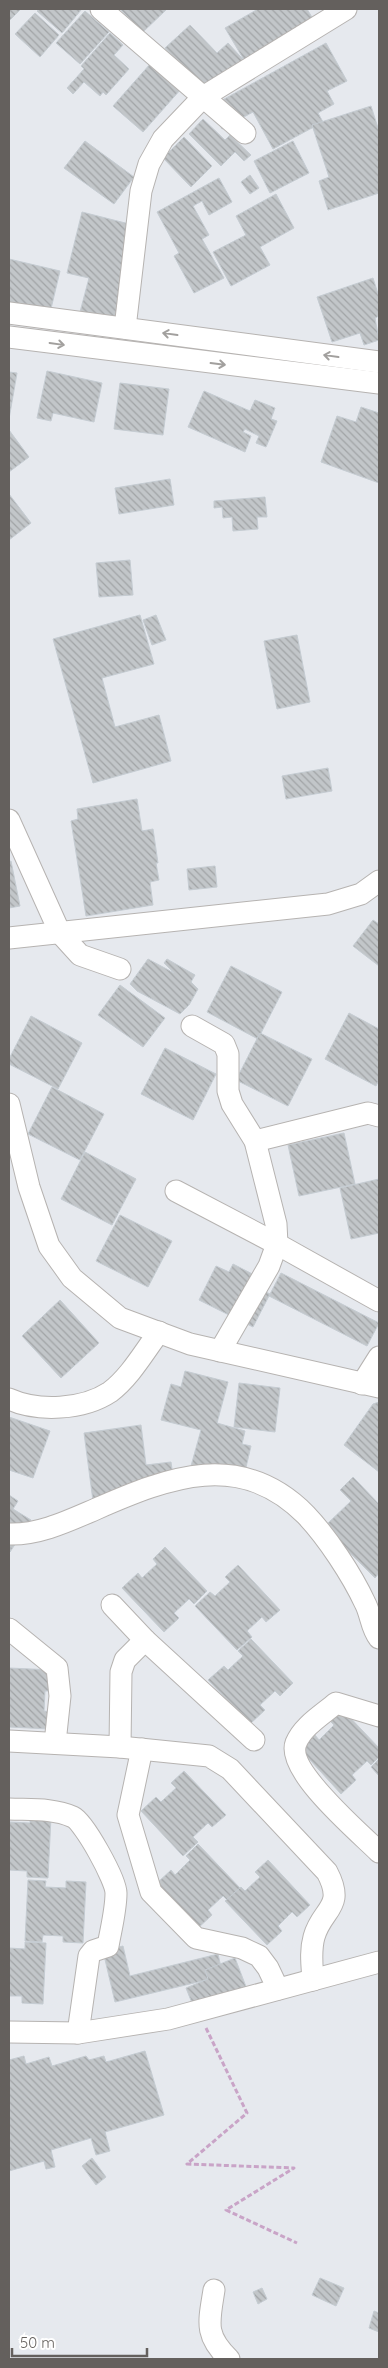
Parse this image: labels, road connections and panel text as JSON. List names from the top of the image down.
{
  "scale_bar": "50 m"
}
